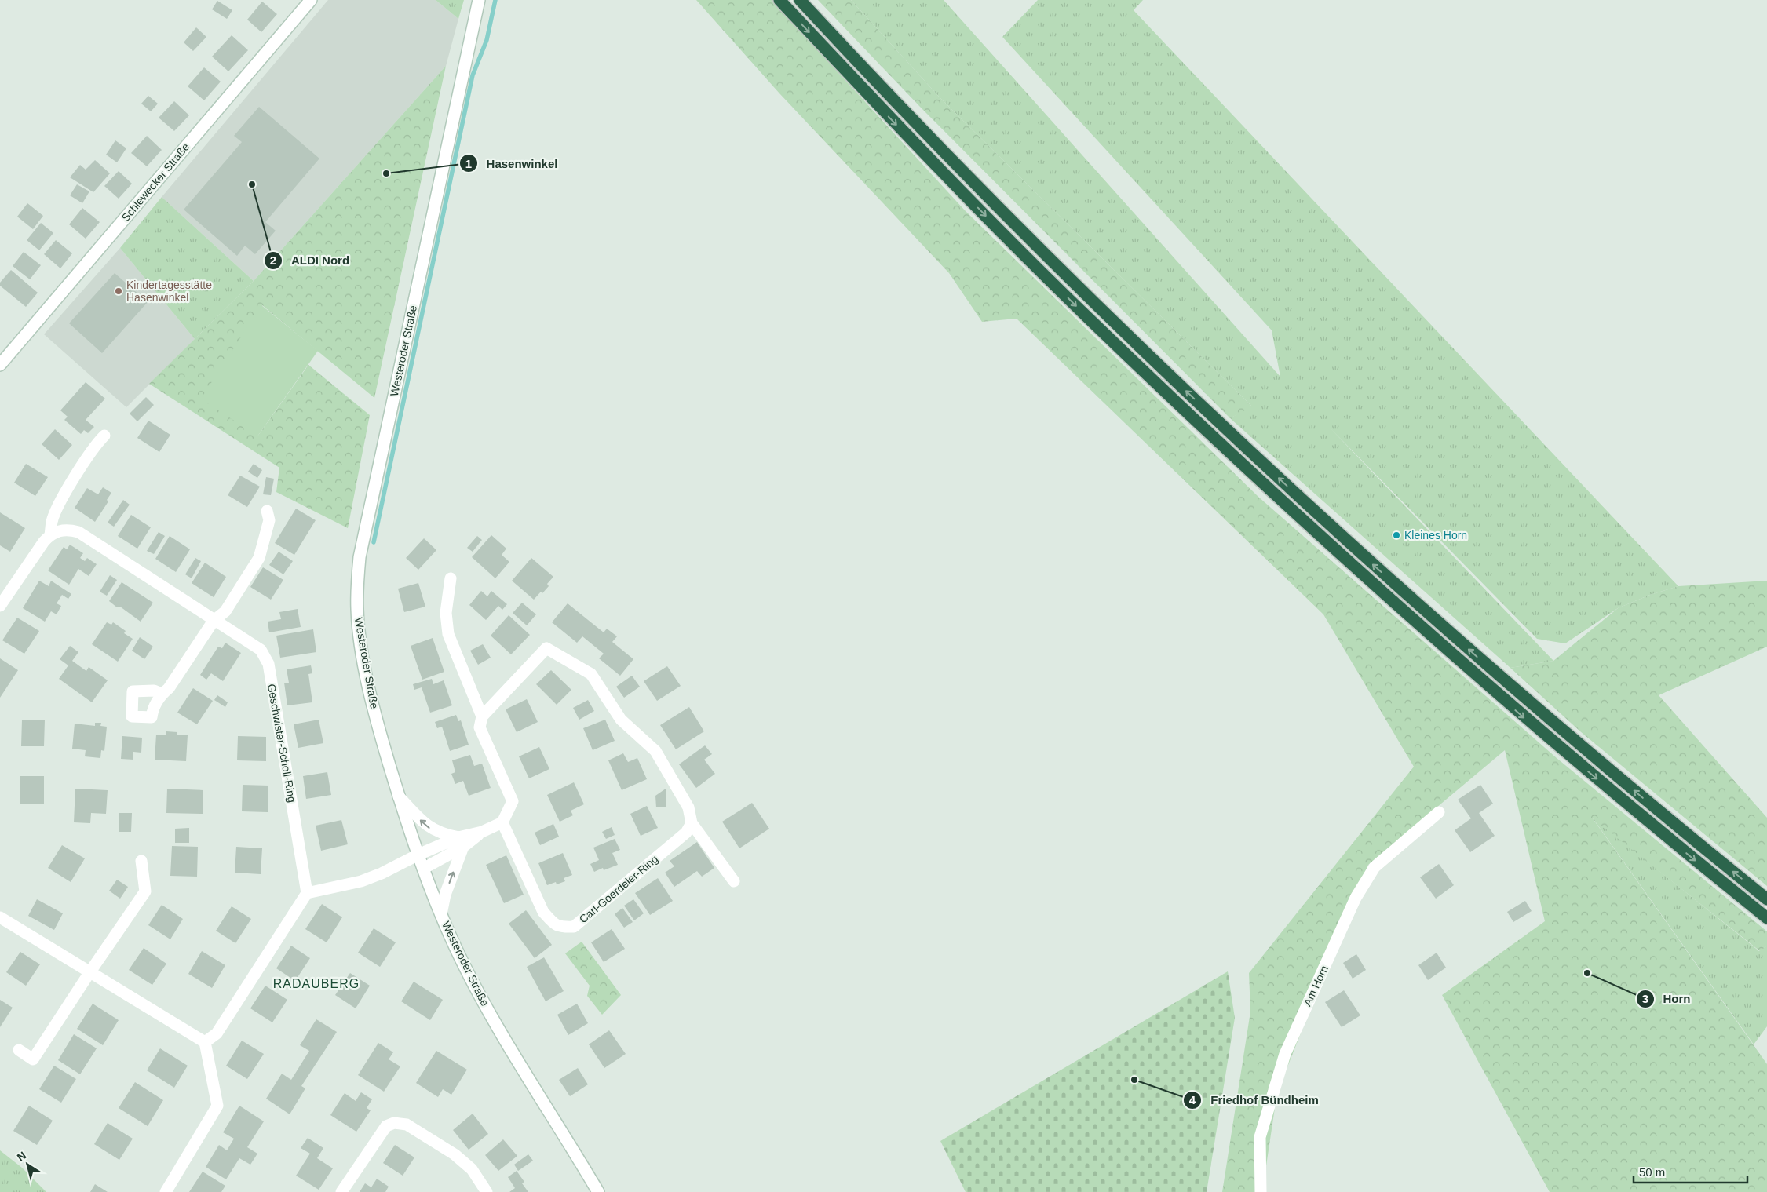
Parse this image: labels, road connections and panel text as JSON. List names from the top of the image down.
{
  "streets": {
    "street": [
      "Schlewecker Straße",
      "Westeroder Straße",
      "Geschwister-Scholl-Ring",
      "Carl-Goerdeler-Ring",
      "Am Horn"
    ]
  },
  "districts": ["RADAUBERG"],
  "places": [
    "Hasenwinkel",
    "ALDI Nord",
    "Kindertagesstätte Hasenwinkel",
    "Kleines Horn",
    "Horn",
    "Friedhof Bündheim"
  ],
  "scale_bar": "50 m",
  "north": "top left"
}
